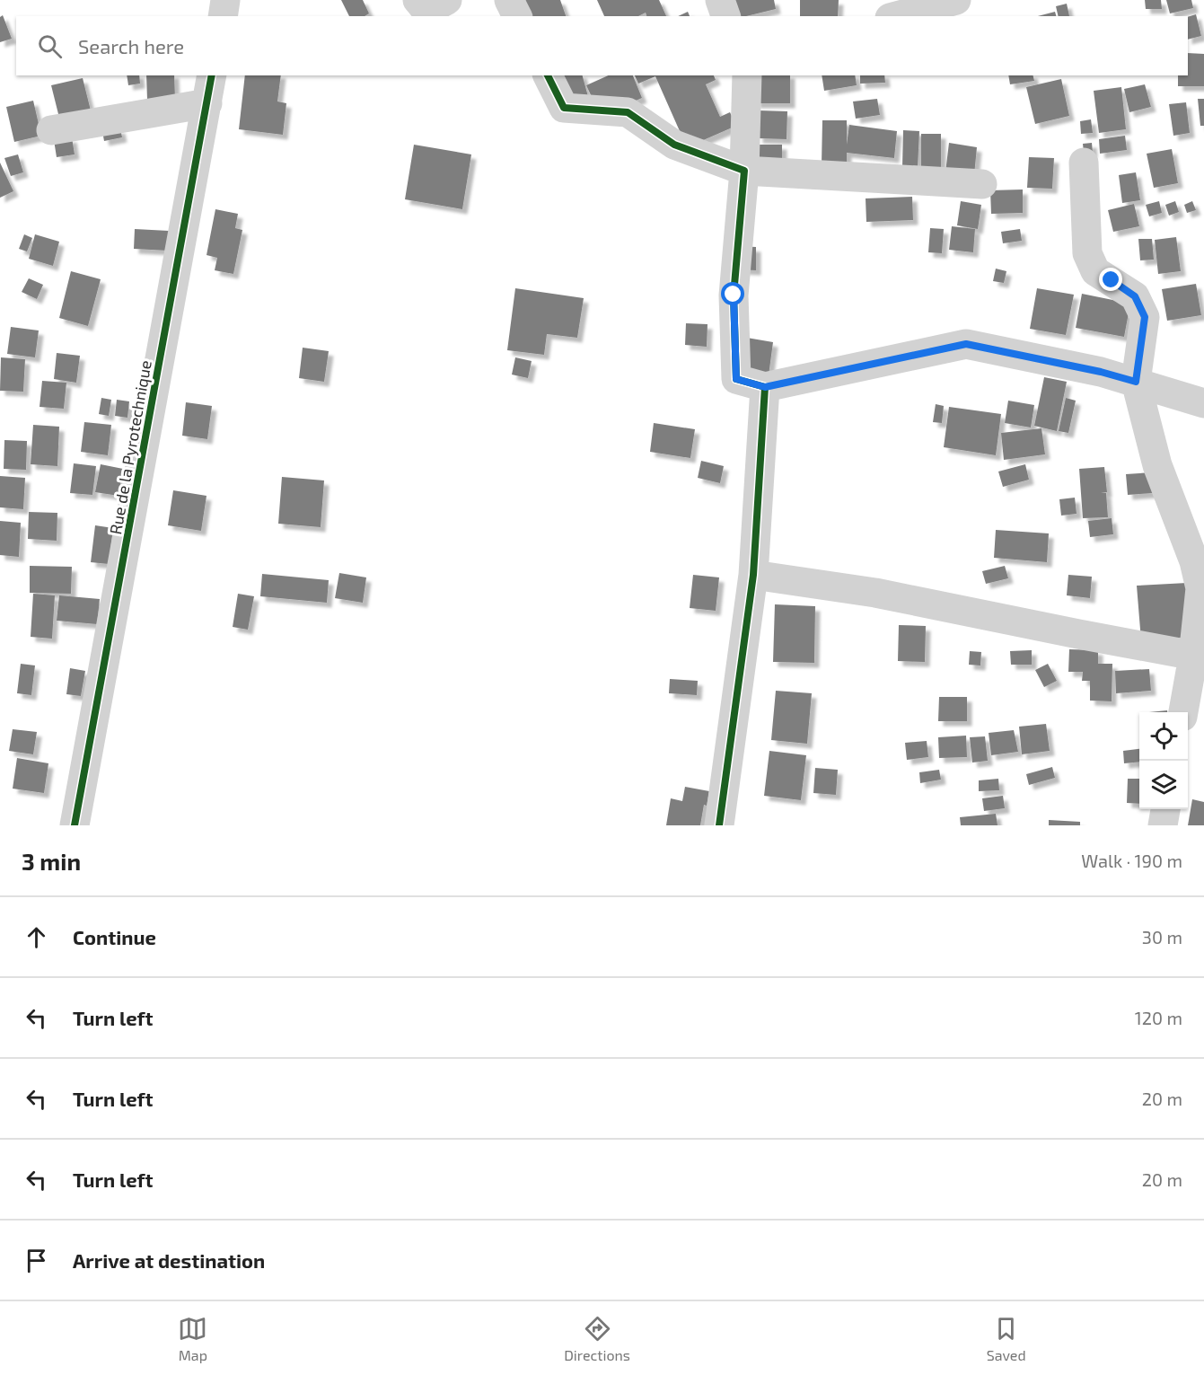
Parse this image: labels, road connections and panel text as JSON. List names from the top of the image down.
{
  "streets": {
    "street": ["Rue de la Pyrotechnique"]
  },
  "page": {
    "search": "Search here",
    "heading": ["3 min", "Walk · 190 m"],
    "list": [
      ["Continue", "30 m"],
      ["Turn left", "120 m"],
      ["Turn left", "20 m"],
      ["Turn left", "20 m"],
      "Arrive at destination"
    ],
    "nav": ["Map", "Directions", "Saved"]
  }
}
